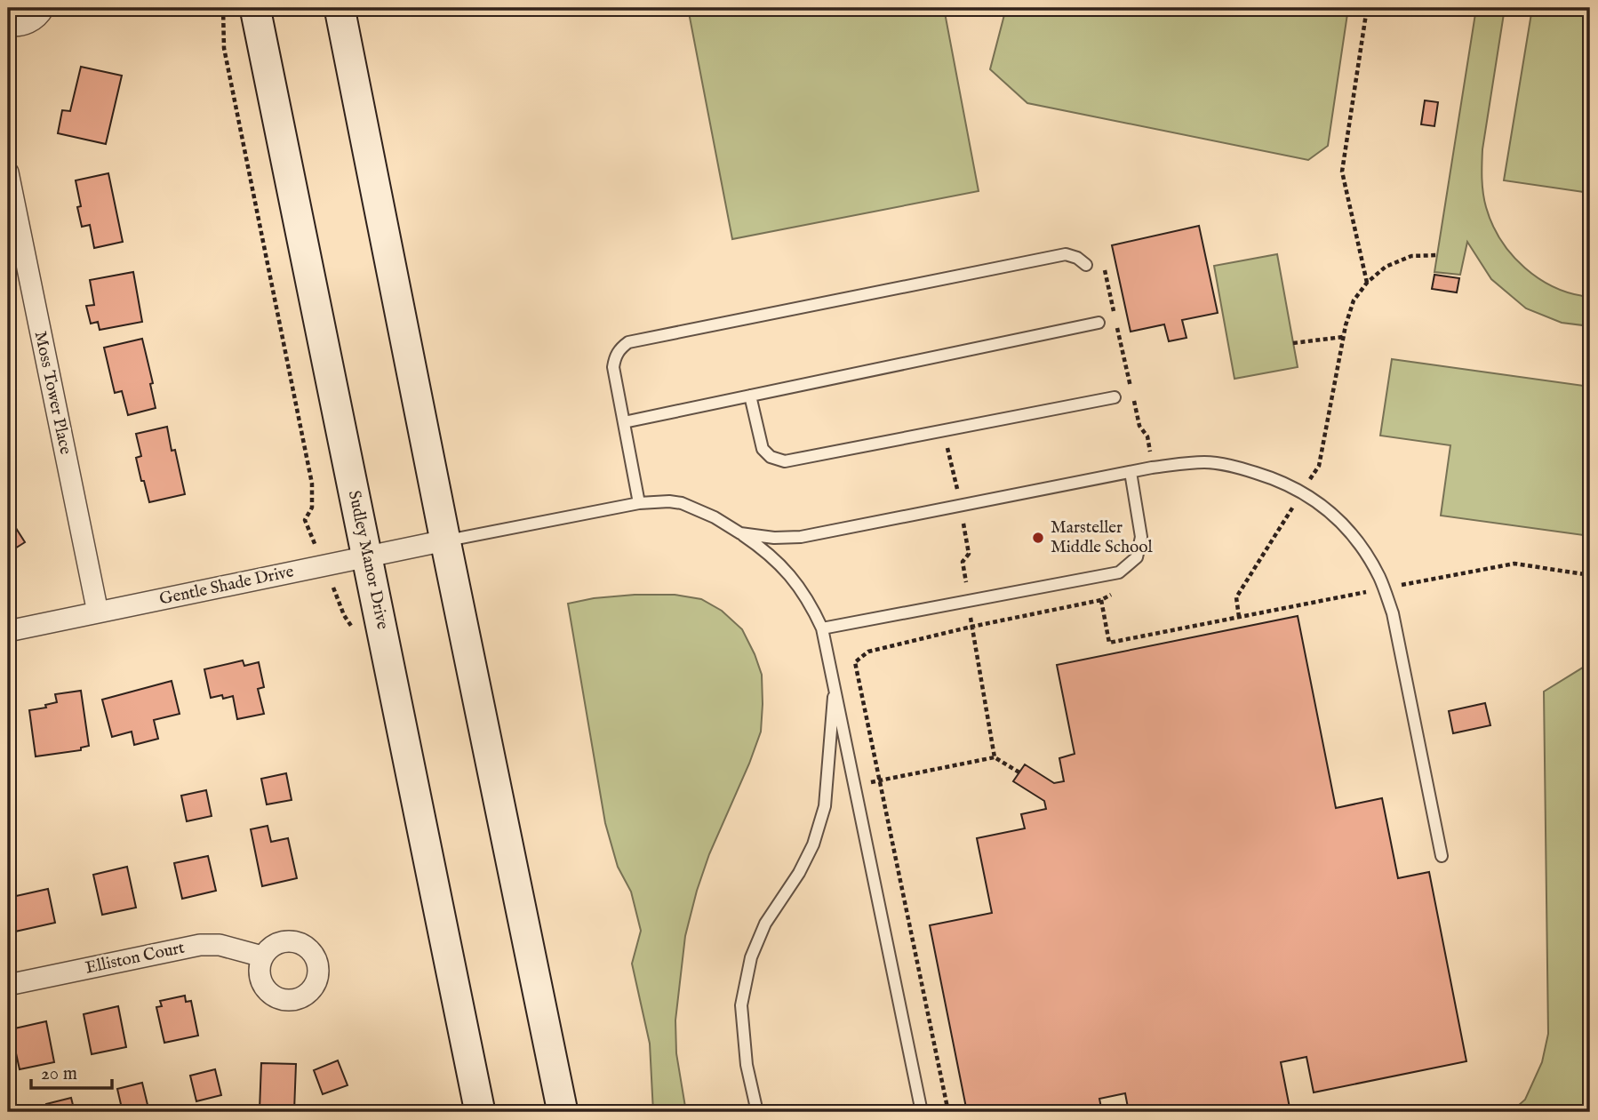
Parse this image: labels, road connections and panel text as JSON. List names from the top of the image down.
{
  "streets": {
    "main road": ["Sudley Manor Drive"],
    "street": ["Moss Tower Place", "Gentle Shade Drive", "Elliston Court"]
  },
  "crossings": [
    ["Moss Tower Place", "Gentle Shade Drive"],
    ["Sudley Manor Drive", "Gentle Shade Drive"]
  ],
  "places": ["Marsteller Middle School"],
  "scale_bar": "20 m"
}
